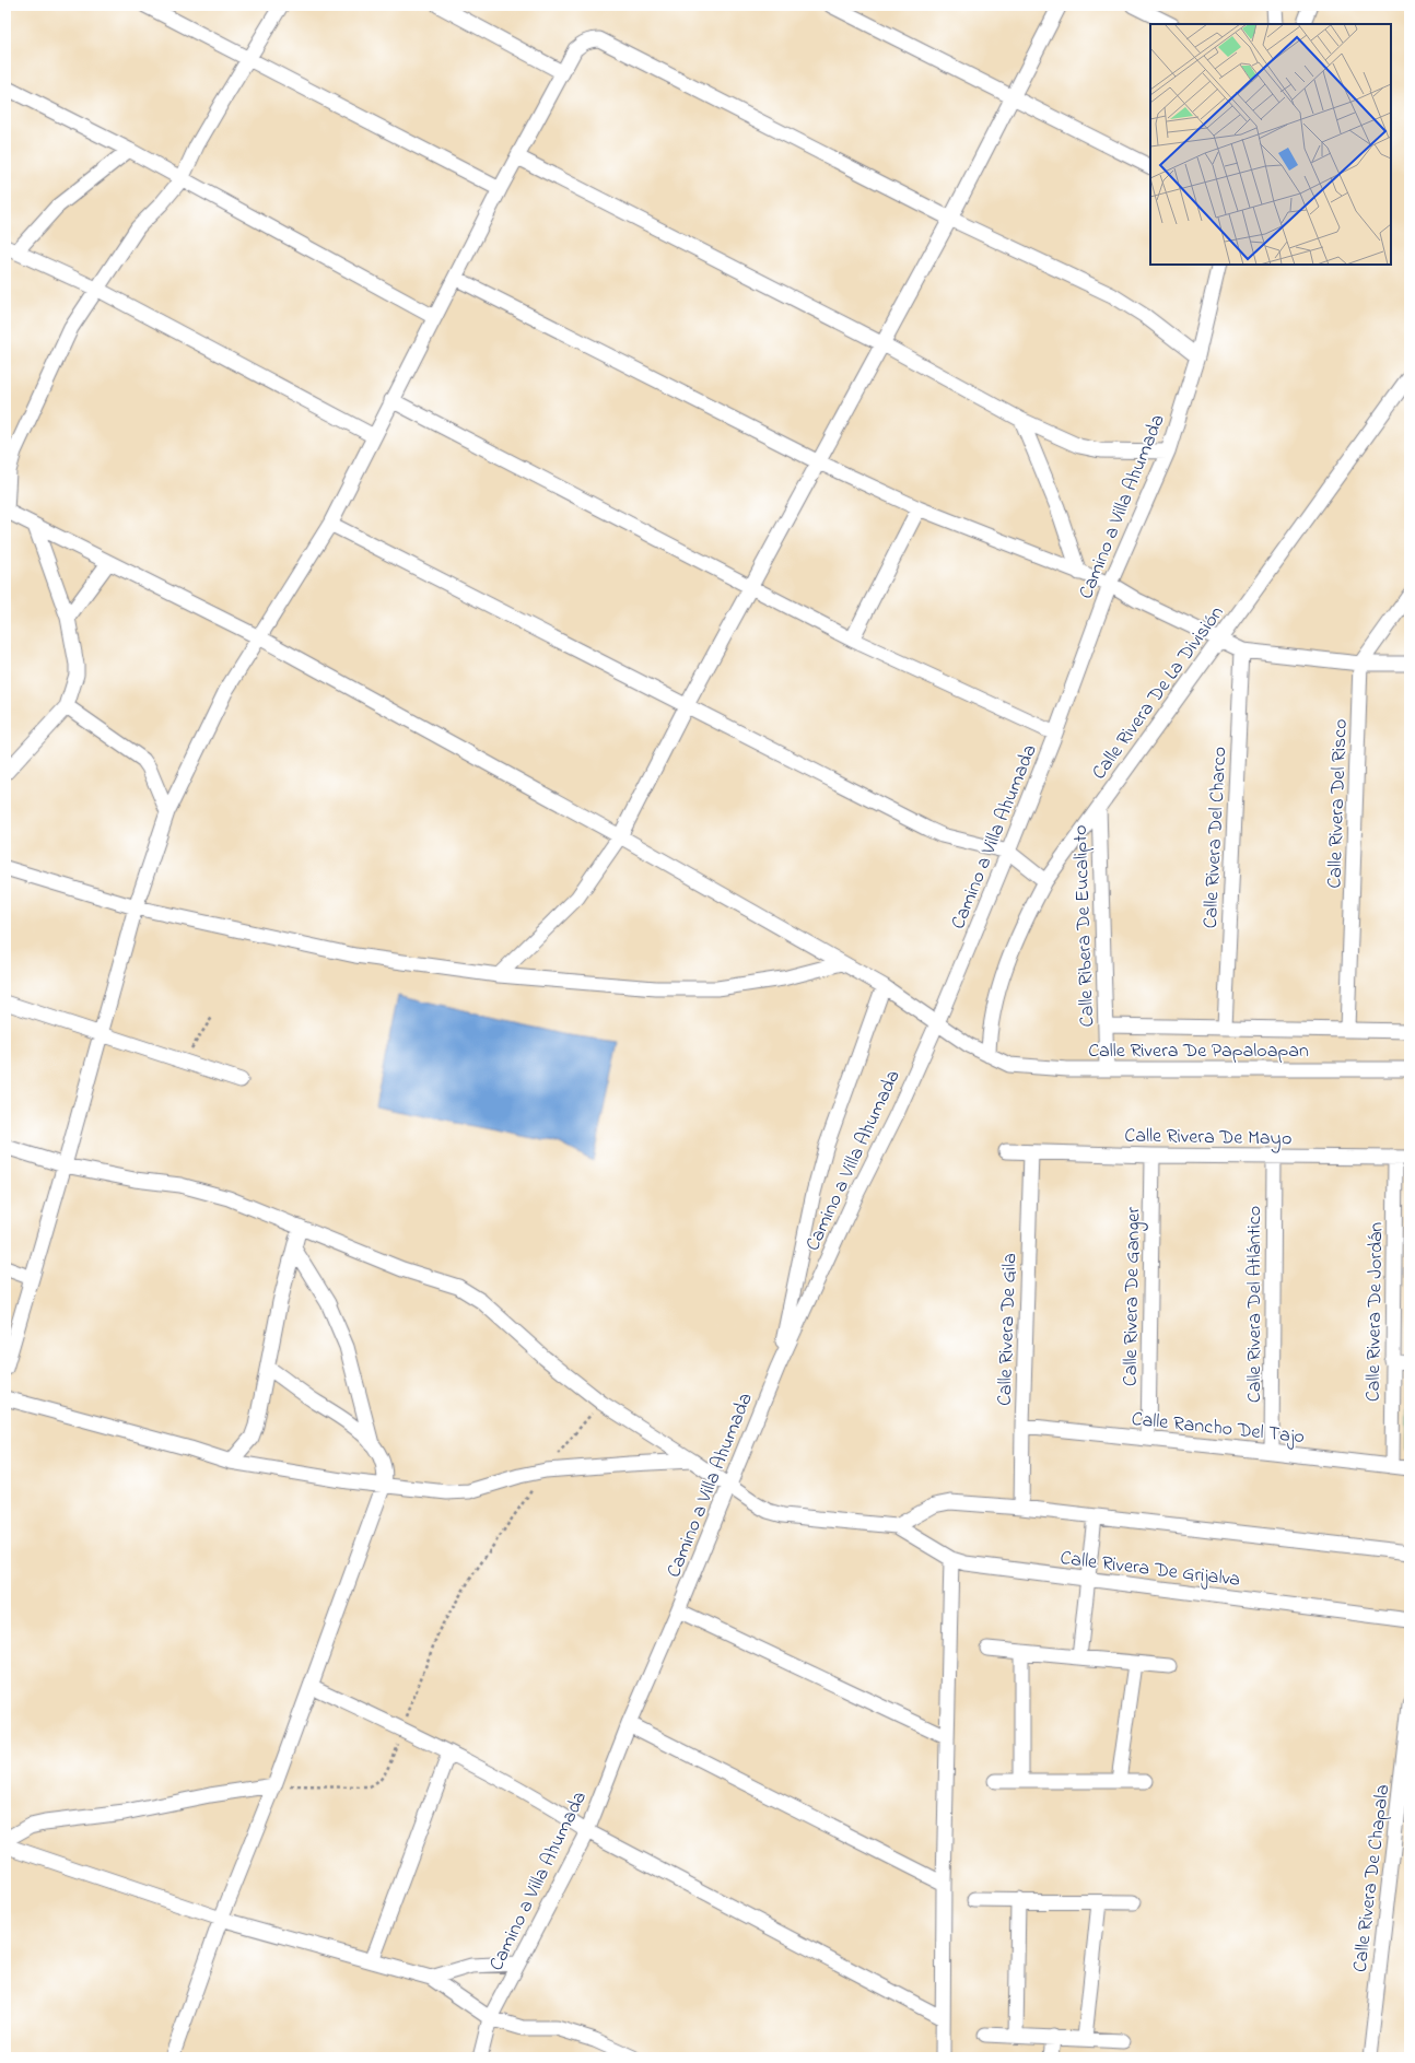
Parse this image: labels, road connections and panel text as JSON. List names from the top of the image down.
{
  "streets": {
    "street": [
      "Camino a Villa Ahumada",
      "Calle Rivera De La División",
      "Calle Rivera Del Risco",
      "Calle Rivera Del Charco",
      "Calle Ribera De Eucalipto",
      "Calle Rivera De Papaloapan",
      "Calle Rivera De Mayo",
      "Calle Rivera De Ganger",
      "Calle Rivera Del Atlántico",
      "Calle Rivera De Jordán",
      "Calle Rivera De Gila",
      "Calle Rancho Del Tajo",
      "Calle Rivera De Grijalva",
      "Calle Rivera De Chapala"
    ]
  },
  "crossings": [
    ["Camino a Villa Ahumada", "Calle Rivera De Papaloapan"],
    ["Calle Rivera De La División", "Calle Ribera De Eucalipto"],
    ["Calle Rivera De La División", "Calle Rivera De Papaloapan"],
    ["Calle Ribera De Eucalipto", "Calle Rivera De Papaloapan"],
    ["Calle Rivera De Mayo", "Calle Rivera De Ganger"],
    ["Calle Rivera De Mayo", "Calle Rivera Del Atlántico"],
    ["Calle Rivera De Mayo", "Calle Rivera De Jordán"],
    ["Calle Rivera De Mayo", "Calle Rivera De Gila"],
    ["Calle Rivera De Ganger", "Calle Rancho Del Tajo"],
    ["Calle Rivera Del Atlántico", "Calle Rancho Del Tajo"],
    ["Calle Rivera De Jordán", "Calle Rancho Del Tajo"],
    ["Calle Rivera De Gila", "Calle Rancho Del Tajo"]
  ]
}
